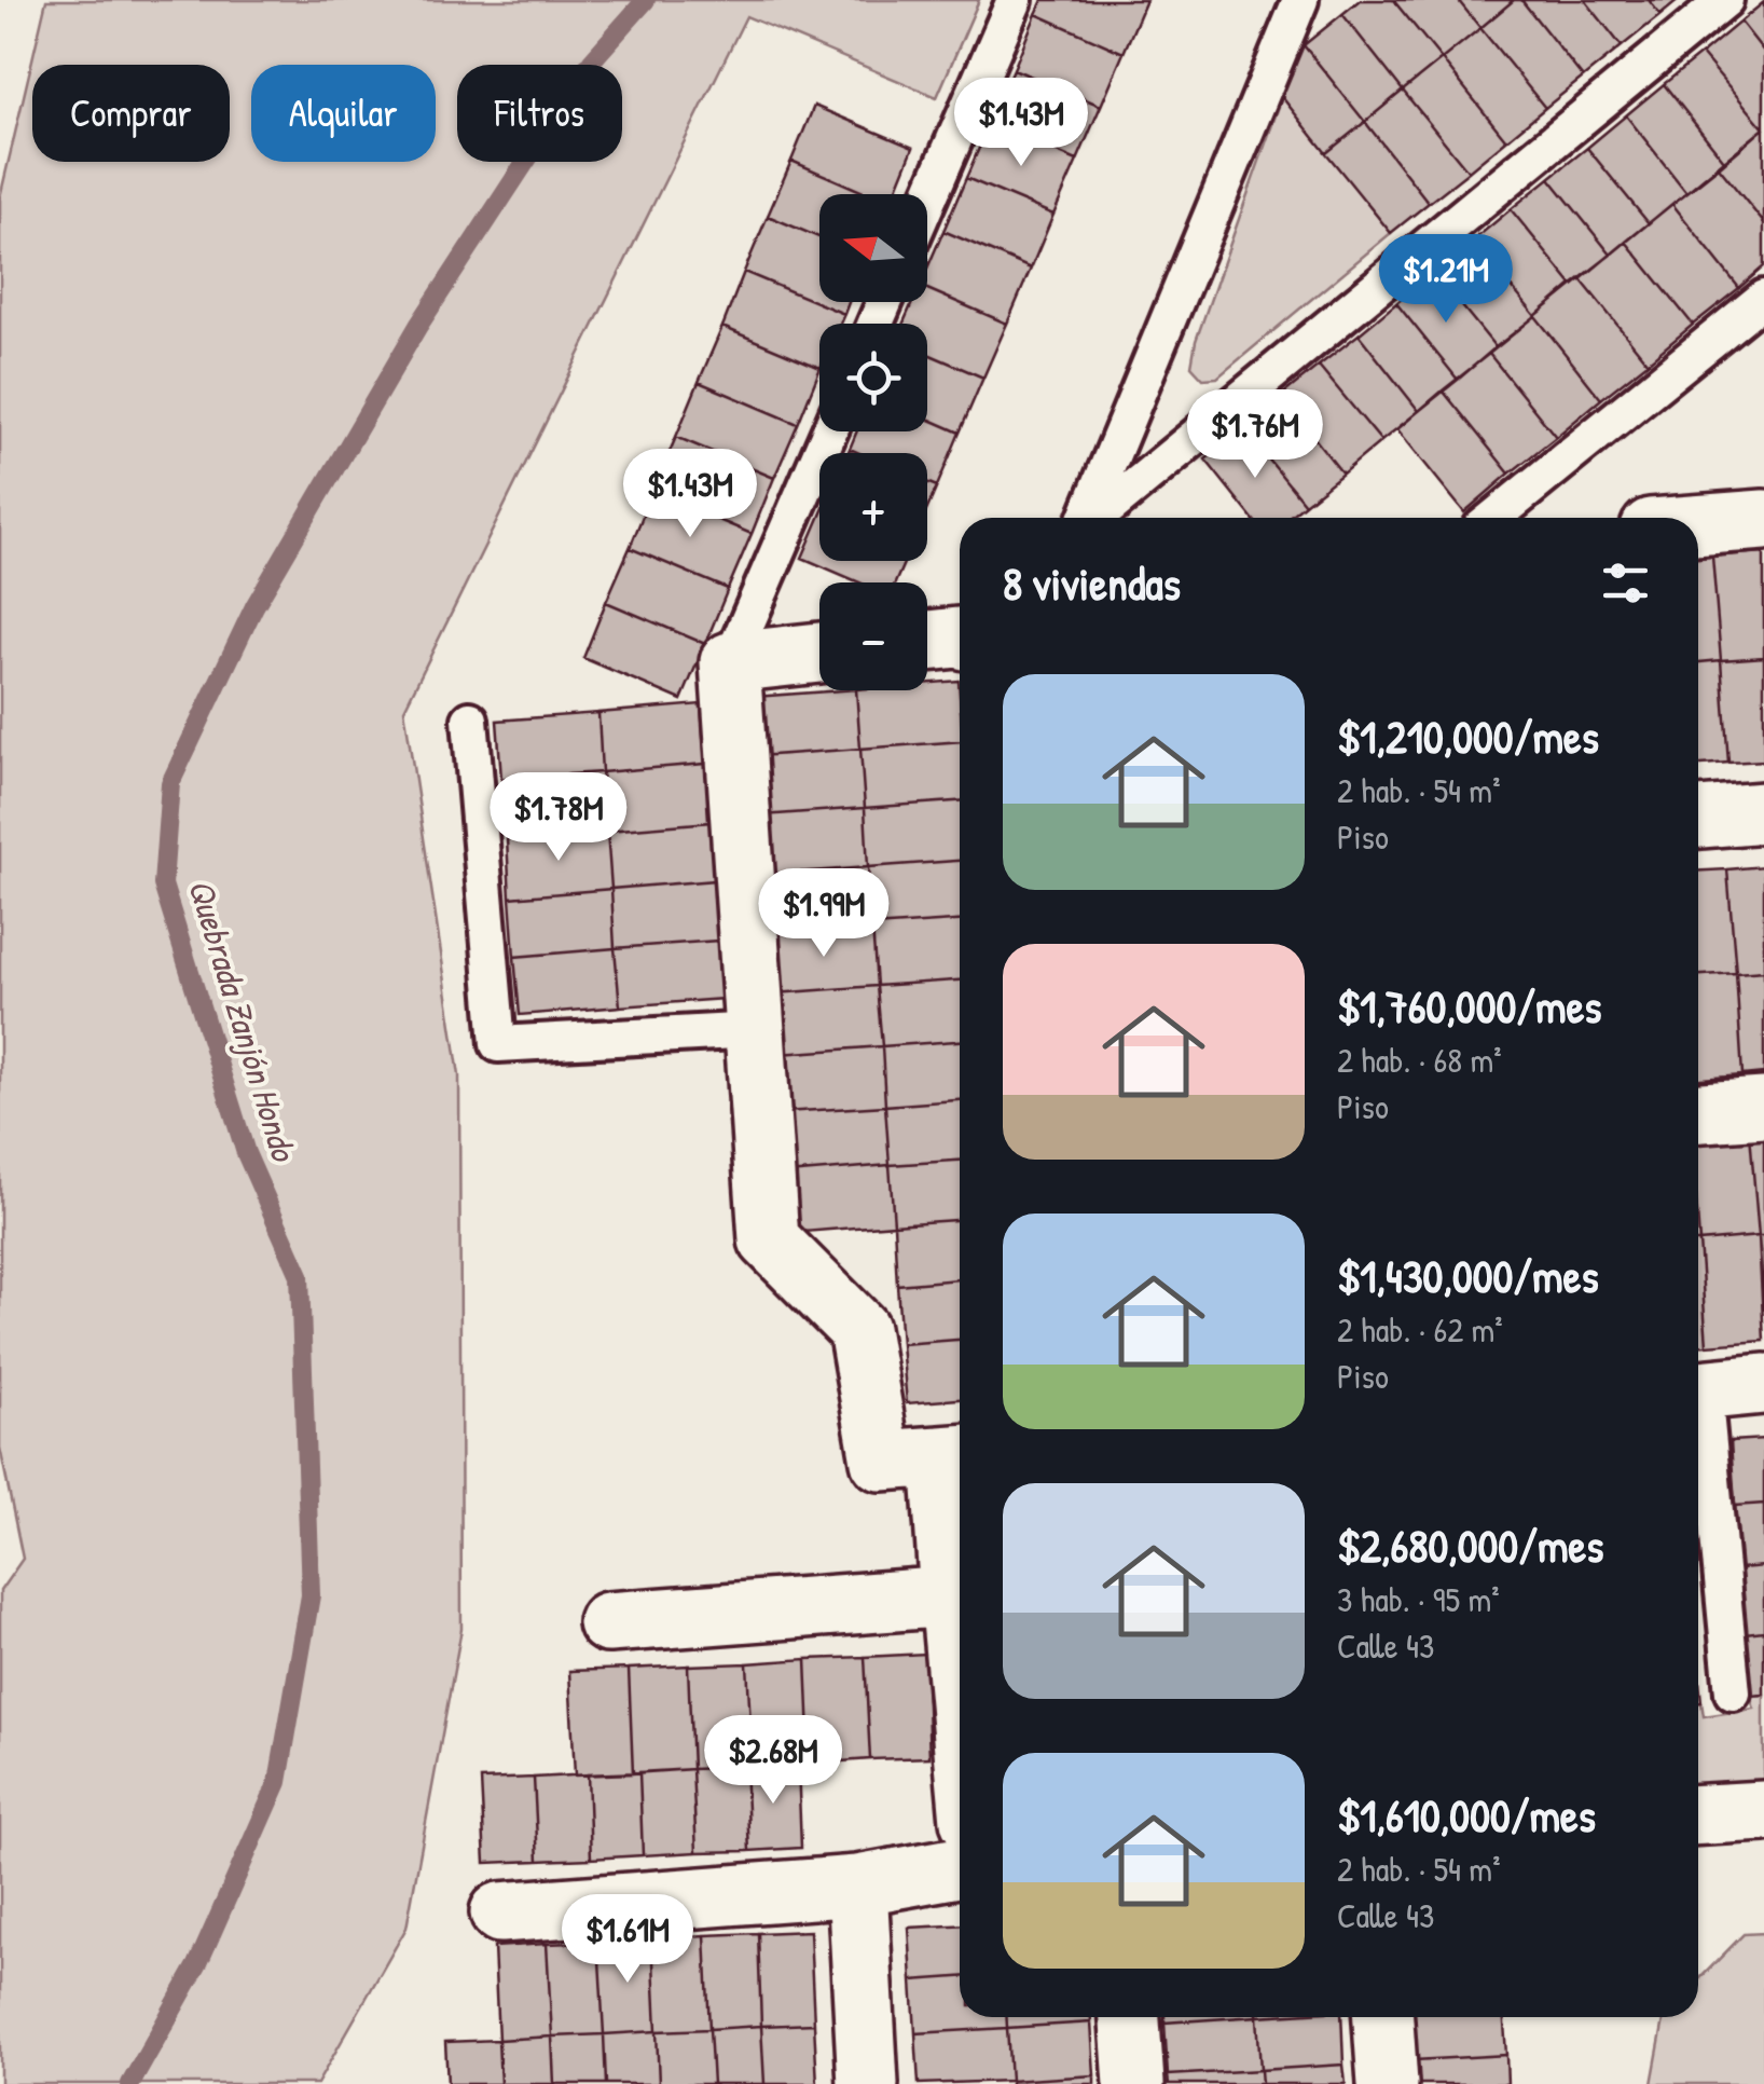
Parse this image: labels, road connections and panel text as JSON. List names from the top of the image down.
{
  "water": ["Quebrada Zanjón Hondo"],
  "north": "left",
  "page": {
    "chip": ["Comprar", "Alquilar", "Filtros"],
    "price": [
      "$1.43M",
      "$1.21M",
      "$1.76M",
      "$1.43M",
      "$1.78M",
      "$1.99M",
      "$2.68M",
      "$1.61M"
    ],
    "map_buttons": ["+", "−"],
    "heading": "8 viviendas",
    "list": [
      {
        "name": "$1,210,000/mes",
        "note": "2 hab. · 54 m² · Piso"
      },
      {
        "name": "$1,760,000/mes",
        "note": "2 hab. · 68 m² · Piso"
      },
      {
        "name": "$1,430,000/mes",
        "note": "2 hab. · 62 m² · Piso"
      },
      {
        "name": "$2,680,000/mes",
        "note": "3 hab. · 95 m² · Calle 43"
      },
      {
        "name": "$1,610,000/mes",
        "note": "2 hab. · 54 m² · Calle 43"
      }
    ]
  }
}
